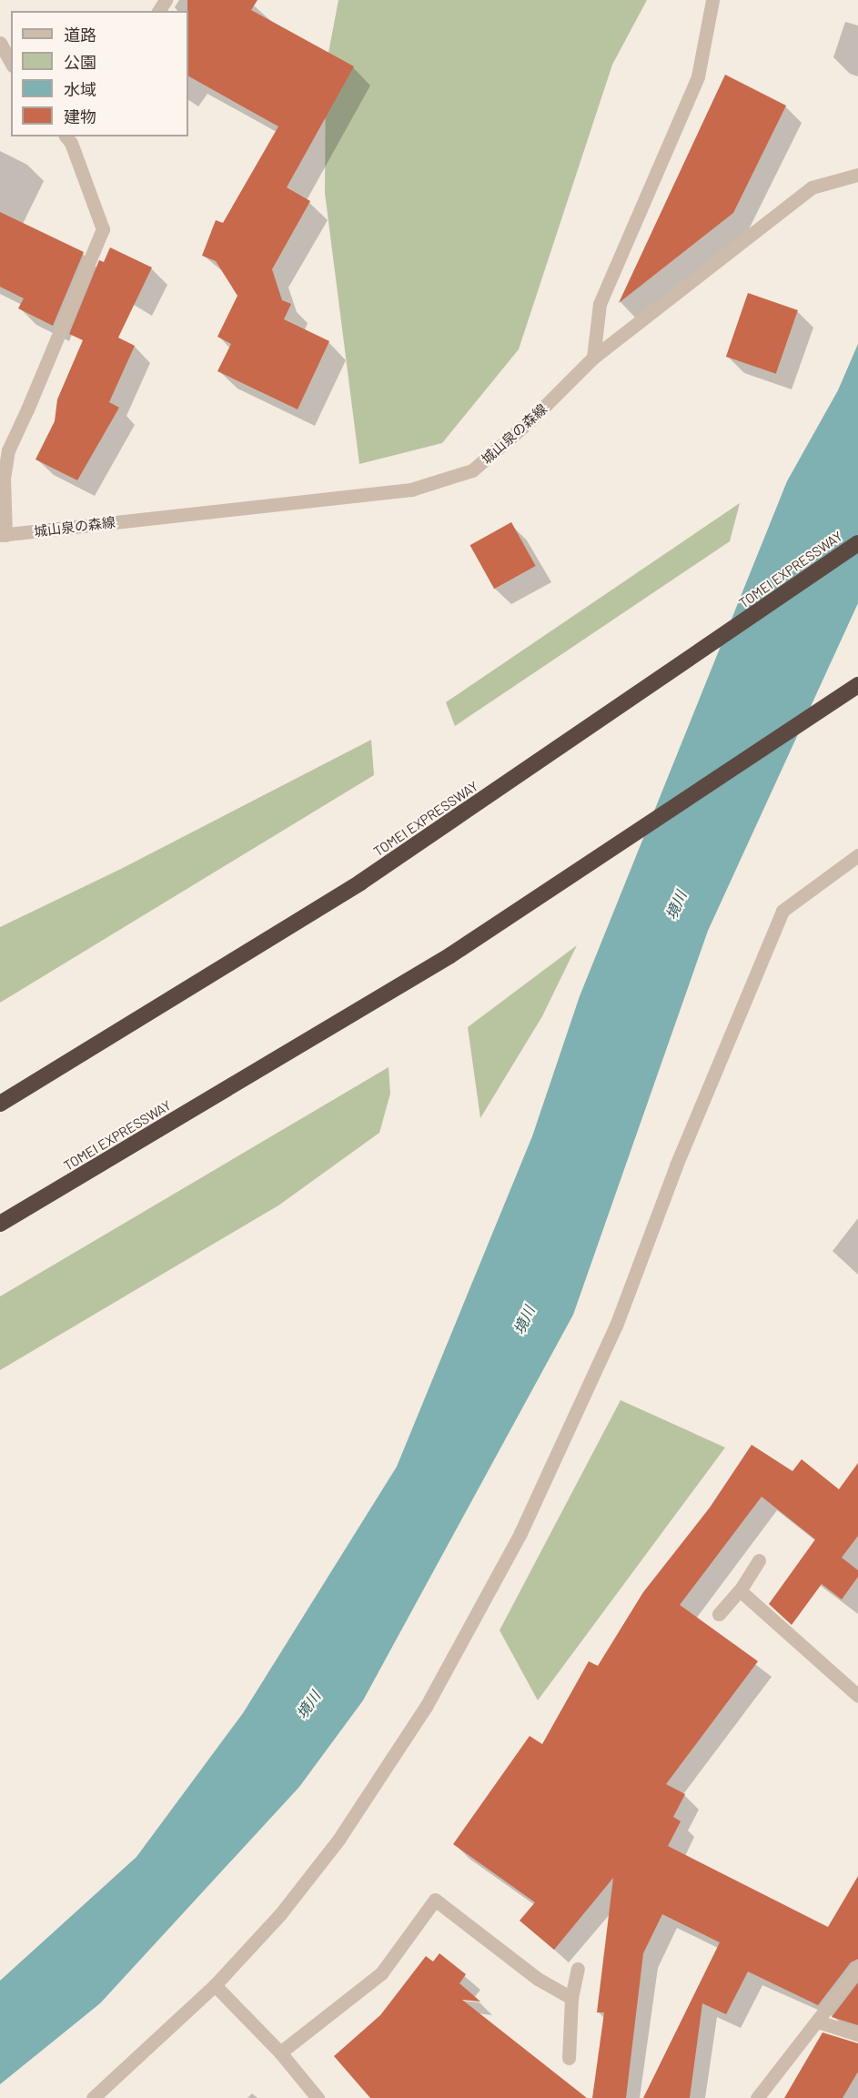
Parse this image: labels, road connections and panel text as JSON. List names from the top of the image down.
{
  "streets": {
    "highway": ["TOMEI EXPRESSWAY"],
    "street": ["城山泉の森線"]
  },
  "water": ["境川"],
  "legend": [
    "道路",
    "公園",
    "水域",
    "建物"
  ]
}
